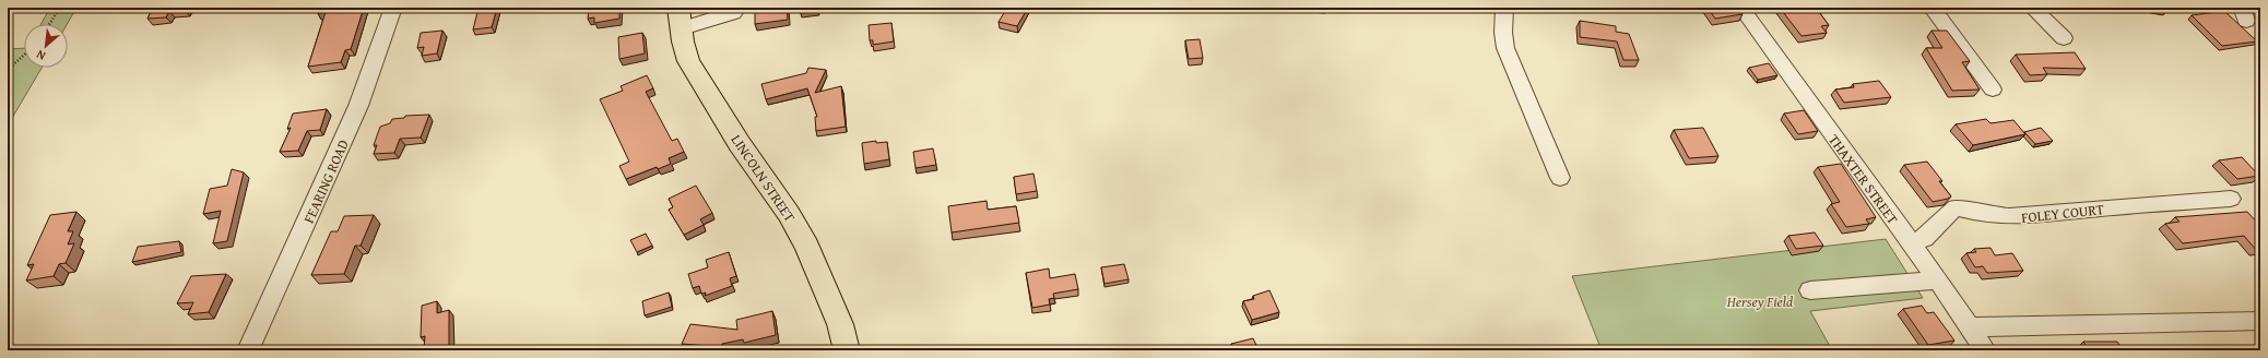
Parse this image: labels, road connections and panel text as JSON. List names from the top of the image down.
{
  "streets": {
    "main road": ["LINCOLN STREET"],
    "street": ["THAXTER STREET", "FEARING ROAD", "FOLEY COURT"]
  },
  "crossings": [
    ["THAXTER STREET", "FOLEY COURT"]
  ],
  "parks": ["Hersey Field"],
  "north": "bottom left"
}
